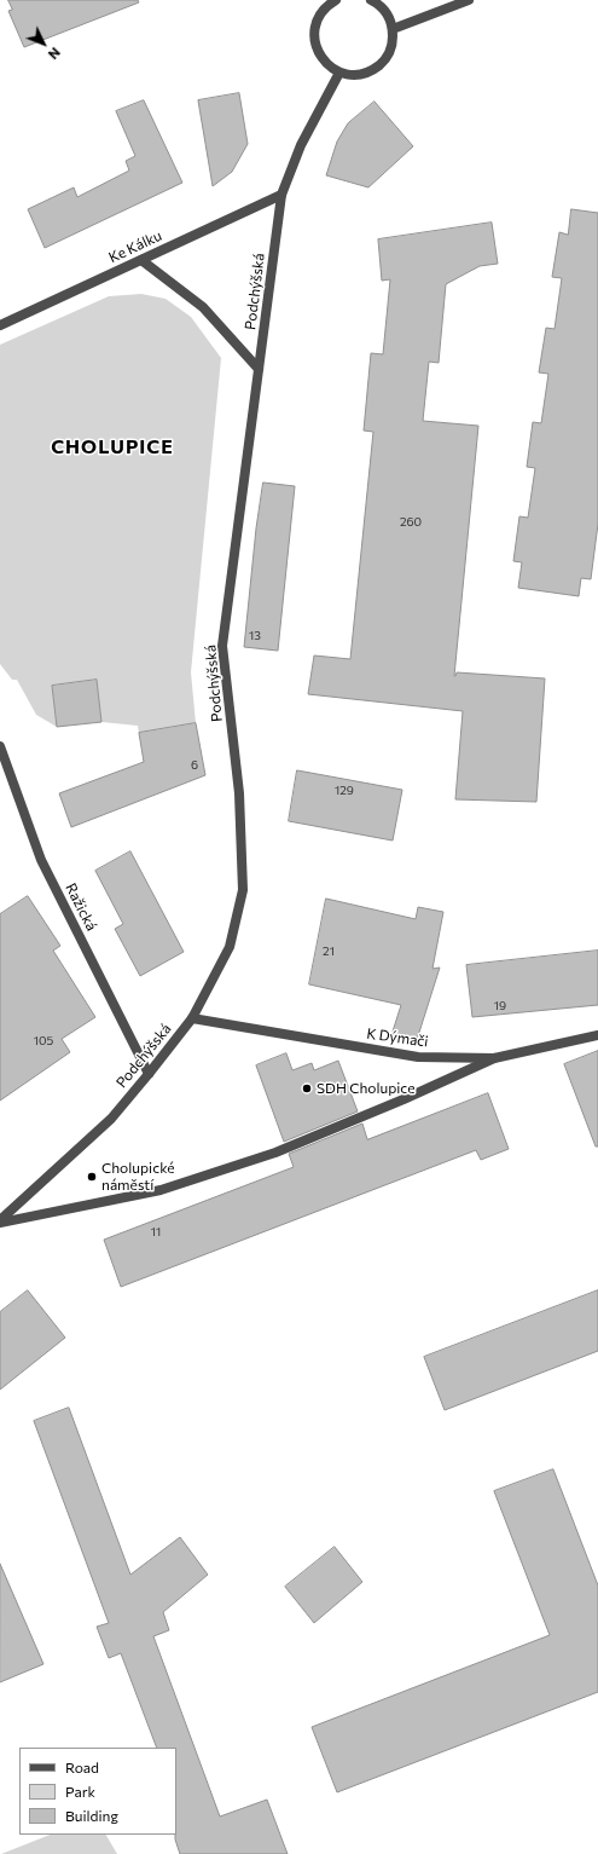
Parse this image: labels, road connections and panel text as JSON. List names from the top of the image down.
{
  "streets": {
    "street": [
      "Ke Kálku",
      "Podchýšská",
      "Ražická",
      "K Dýmači"
    ]
  },
  "crossings": [
    ["Ke Kálku", "Podchýšská"],
    ["Podchýšská", "Ražická"],
    ["Podchýšská", "K Dýmači"]
  ],
  "districts": ["CHOLUPICE"],
  "places": ["SDH Cholupice", "Cholupické náměstí"],
  "house_numbers": [
    "260",
    "13",
    "6",
    "129",
    "21",
    "19",
    "105",
    "11"
  ],
  "legend": ["Road", "Park", "Building"],
  "north": "bottom right"
}
